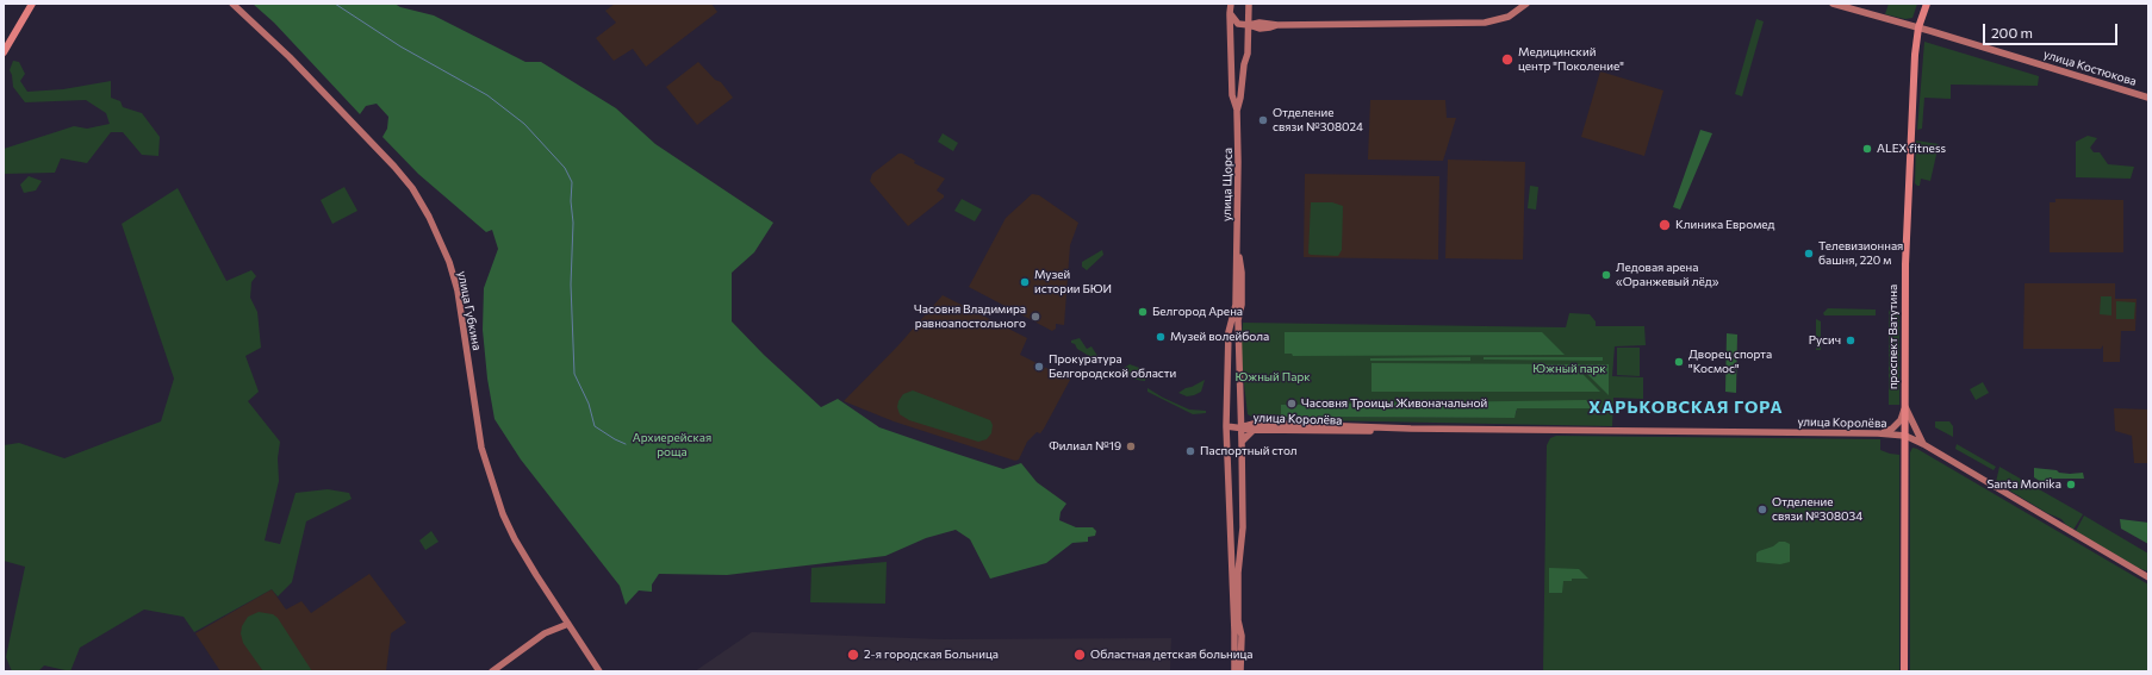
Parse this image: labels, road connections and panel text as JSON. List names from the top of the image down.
{
  "streets": {
    "main road": [
      "улица Костюкова",
      "улица Щорса",
      "улица Губкина",
      "проспект Ватутина",
      "улица Королёва"
    ]
  },
  "crossings": [
    ["улица Костюкова", "проспект Ватутина"],
    ["проспект Ватутина", "улица Королёва"]
  ],
  "districts": ["ХАРЬКОВСКАЯ ГОРА"],
  "parks": ["Южный парк", "Южный Парк", "Архиерейская роща"],
  "places": [
    "Медицинский центр \"Поколение\"",
    "Отделение связи №308024",
    "ALEX fitness",
    "Клиника Евромед",
    "Телевизионная башня, 220 м",
    "Ледовая арена «Оранжевый лёд»",
    "Музей истории БЮИ",
    "Белгород Арена",
    "Часовня Владимира равноапостольного",
    "Музей волейбола",
    "Русич",
    "Дворец спорта \"Космос\"",
    "Прокуратура Белгородской области",
    "Часовня Троицы Живоначальной",
    "Филиал №19",
    "Паспортный стол",
    "Santa Monika",
    "Отделение связи №308034",
    "2-я городская Больница",
    "Областная детская больница"
  ],
  "scale_bar": "200 m"
}
